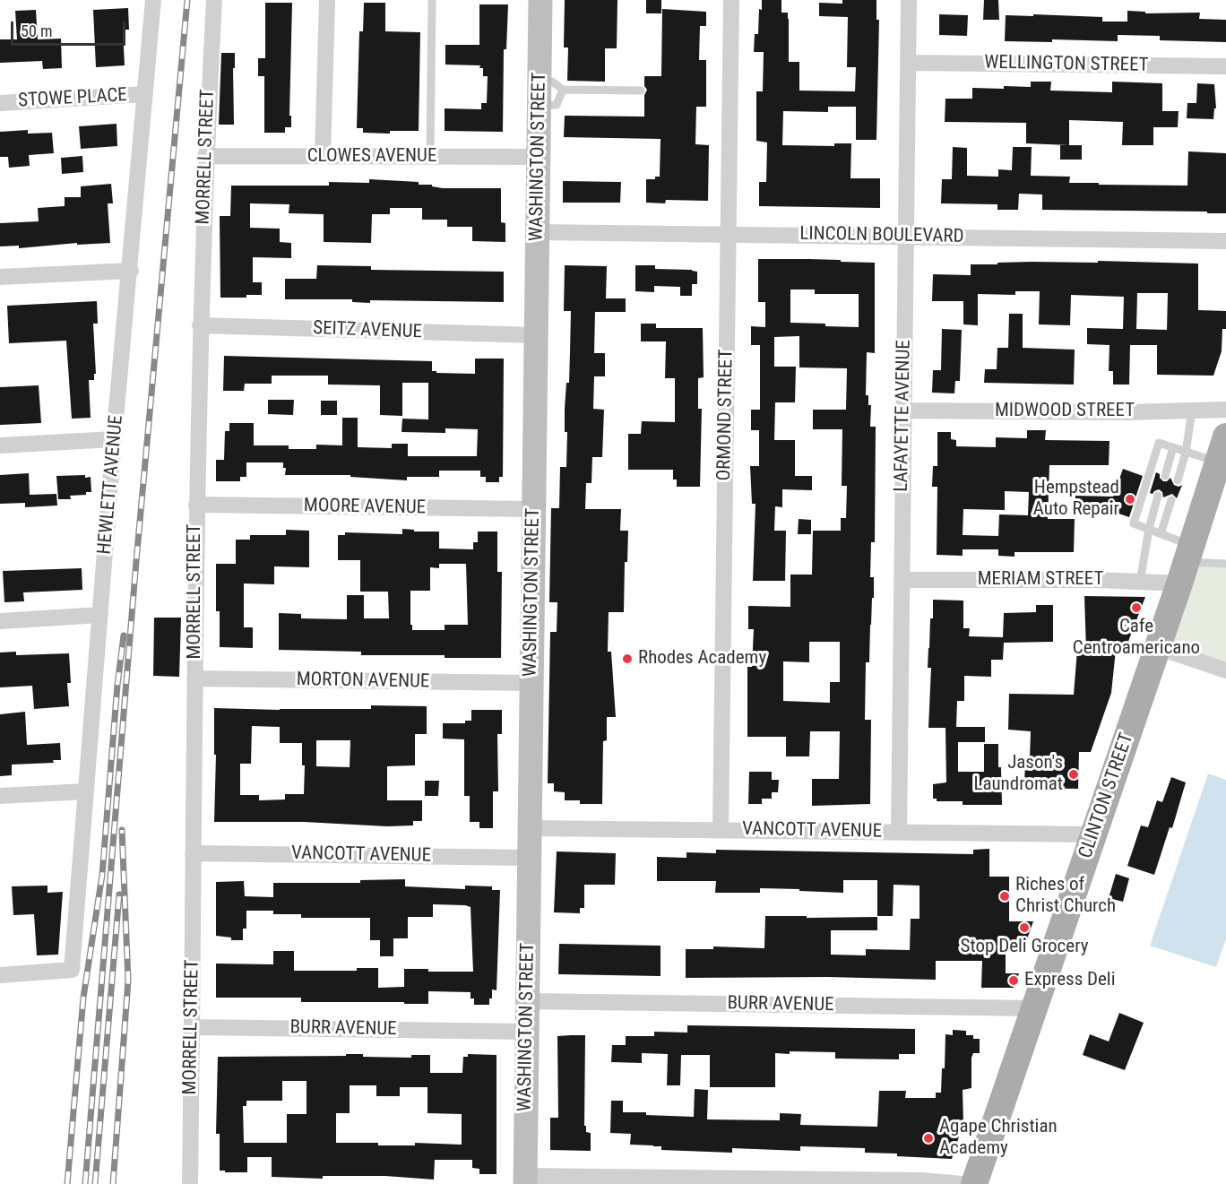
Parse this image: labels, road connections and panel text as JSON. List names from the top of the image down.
{
  "streets": {
    "main road": ["WASHINGTON STREET", "CLINTON STREET"],
    "street": [
      "WELLINGTON STREET",
      "STOWE PLACE",
      "MORRELL STREET",
      "CLOWES AVENUE",
      "LINCOLN BOULEVARD",
      "SEITZ AVENUE",
      "MIDWOOD STREET",
      "ORMOND STREET",
      "LAFAYETTE AVENUE",
      "HEWLETT AVENUE",
      "MOORE AVENUE",
      "MERIAM STREET",
      "MORTON AVENUE",
      "VANCOTT AVENUE",
      "BURR AVENUE"
    ]
  },
  "crossings": [
    ["WELLINGTON STREET", "LAFAYETTE AVENUE"],
    ["STOWE PLACE", "HEWLETT AVENUE"],
    ["MORRELL STREET", "CLOWES AVENUE"],
    ["MORRELL STREET", "SEITZ AVENUE"],
    ["MORRELL STREET", "MOORE AVENUE"],
    ["MORRELL STREET", "MORTON AVENUE"],
    ["MORRELL STREET", "VANCOTT AVENUE"],
    ["MORRELL STREET", "BURR AVENUE"],
    ["CLOWES AVENUE", "WASHINGTON STREET"],
    ["WASHINGTON STREET", "LINCOLN BOULEVARD"],
    ["WASHINGTON STREET", "SEITZ AVENUE"],
    ["WASHINGTON STREET", "MOORE AVENUE"],
    ["WASHINGTON STREET", "MORTON AVENUE"],
    ["WASHINGTON STREET", "VANCOTT AVENUE"],
    ["WASHINGTON STREET", "BURR AVENUE"],
    ["LINCOLN BOULEVARD", "ORMOND STREET"],
    ["LINCOLN BOULEVARD", "LAFAYETTE AVENUE"],
    ["MIDWOOD STREET", "LAFAYETTE AVENUE"],
    ["ORMOND STREET", "VANCOTT AVENUE"],
    ["LAFAYETTE AVENUE", "MERIAM STREET"],
    ["LAFAYETTE AVENUE", "VANCOTT AVENUE"],
    ["MERIAM STREET", "CLINTON STREET"],
    ["CLINTON STREET", "VANCOTT AVENUE"],
    ["CLINTON STREET", "BURR AVENUE"]
  ],
  "places": [
    "Hempstead Auto Repair",
    "Cafe Centroamericano",
    "Rhodes Academy",
    "Jason's Laundromat",
    "Riches of Christ Church",
    "Stop Deli Grocery",
    "Express Deli",
    "Agape Christian Academy"
  ],
  "scale_bar": "50 m"
}
